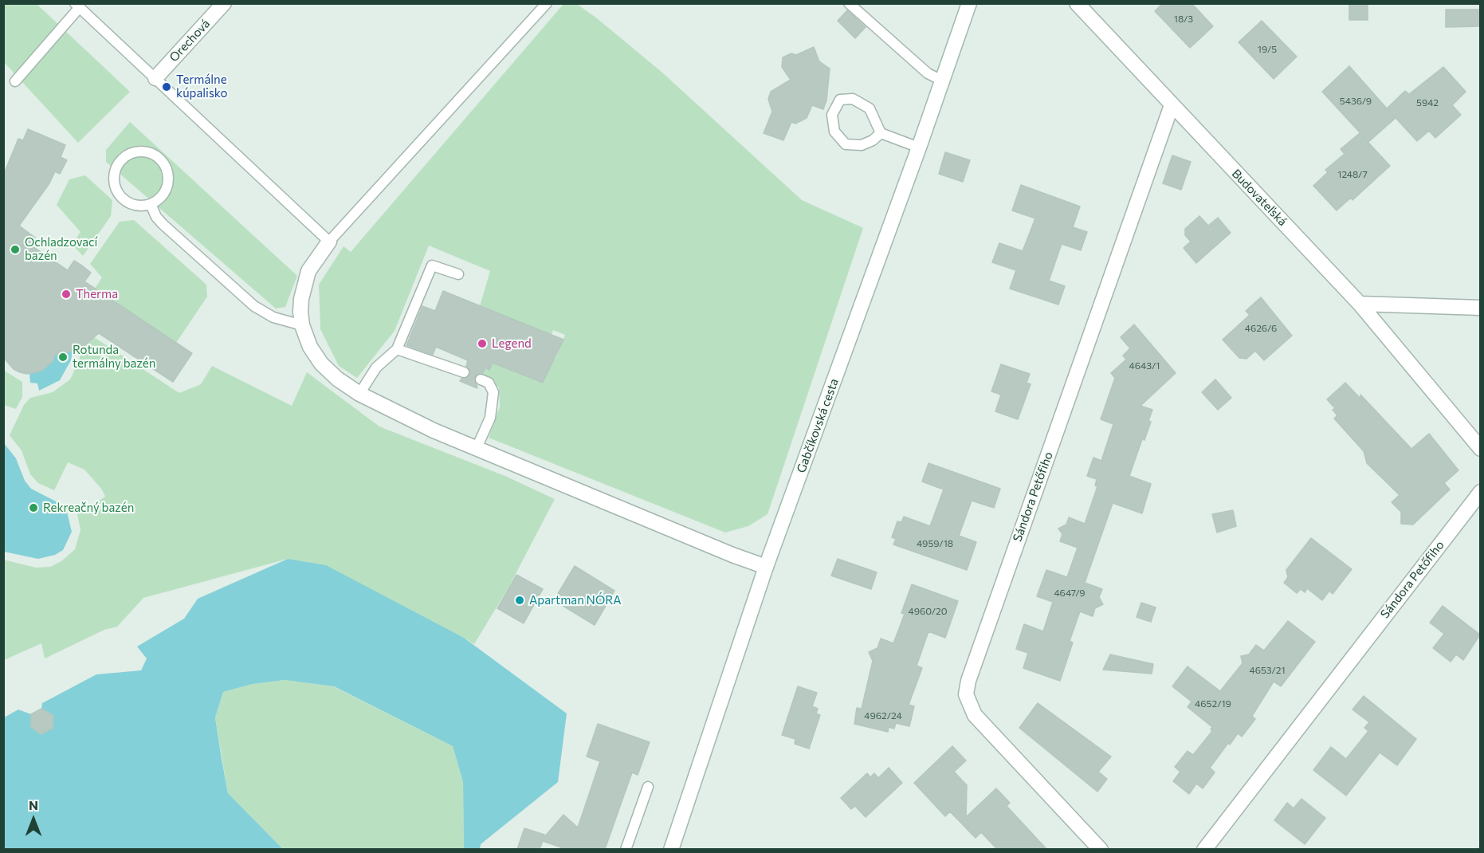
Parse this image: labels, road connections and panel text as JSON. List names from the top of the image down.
{
  "streets": {
    "street": [
      "Orechová",
      "Budovateľská",
      "Gabčíkovská cesta",
      "Sándora Petőfiho"
    ]
  },
  "crossings": [
    ["Budovateľská", "Sándora Petőfiho"]
  ],
  "places": [
    "Termálne kúpalisko",
    "Ochladzovací bazén",
    "Therma",
    "Legend",
    "Rotunda termálny bazén",
    "Rekreačný bazén",
    "Apartman NÓRA"
  ],
  "house_numbers": [
    "18/3",
    "19/5",
    "5436/9",
    "5942",
    "1248/7",
    "4626/6",
    "4643/1",
    "4959/18",
    "4647/9",
    "4960/20",
    "4653/21",
    "4652/19",
    "4962/24"
  ],
  "north": "top"
}
